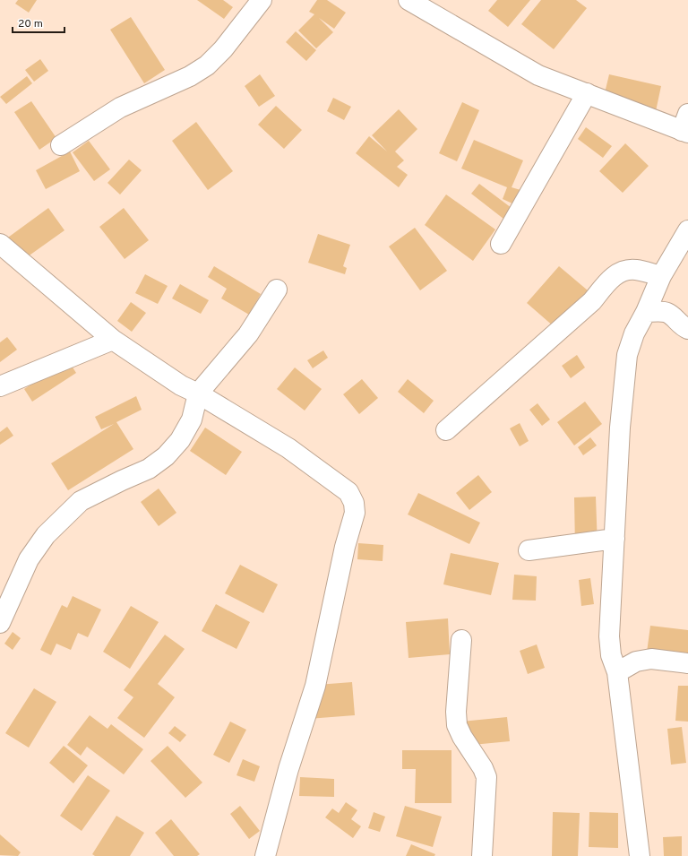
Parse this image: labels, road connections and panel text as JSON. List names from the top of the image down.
{
  "scale_bar": "20 m"
}
